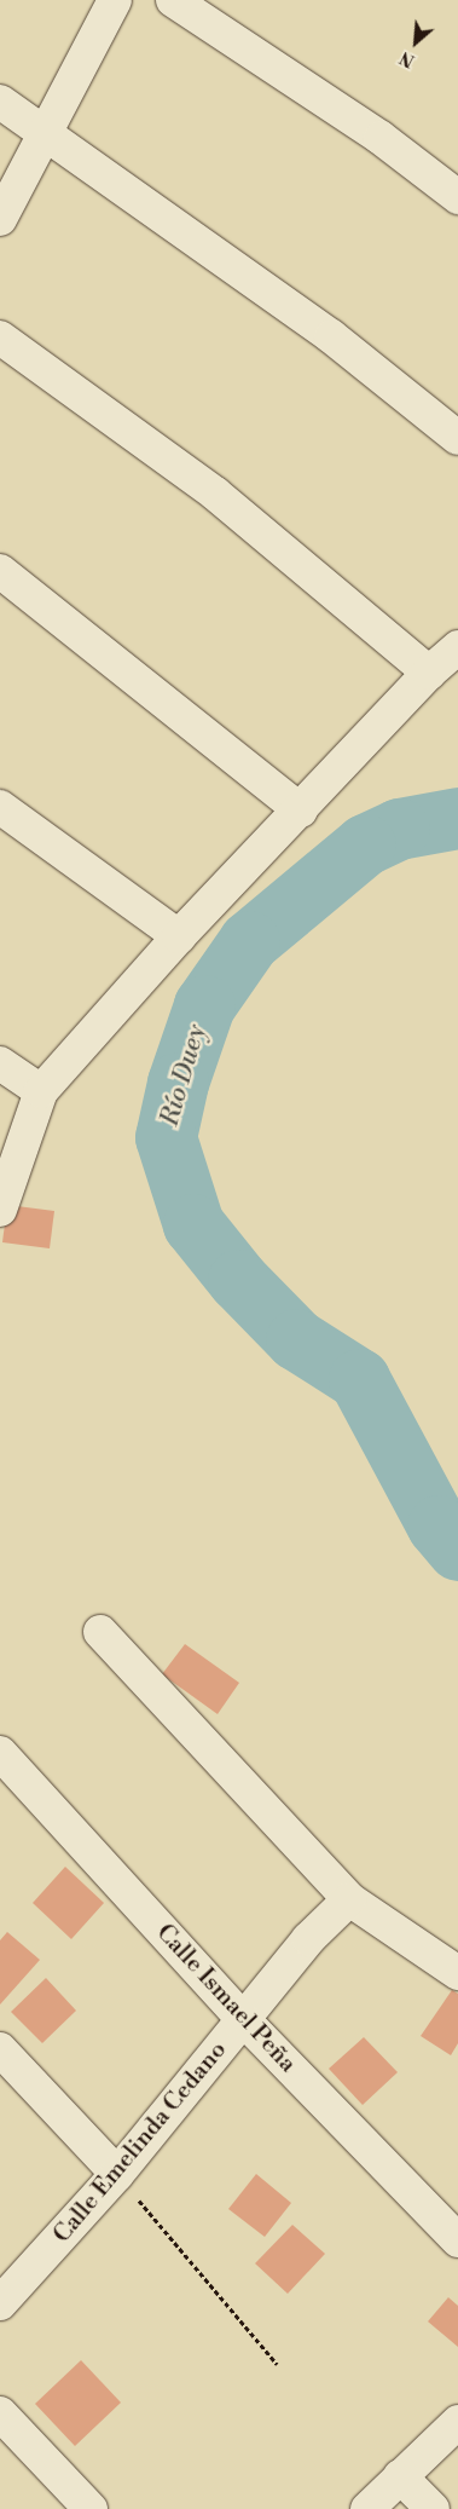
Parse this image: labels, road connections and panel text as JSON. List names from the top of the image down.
{
  "streets": {
    "street": ["Calle Ismael Peña", "Calle Emelinda Cedano"]
  },
  "crossings": [
    ["Calle Ismael Peña", "Calle Emelinda Cedano"]
  ],
  "water": ["Río Duey"],
  "north": "bottom left"
}
